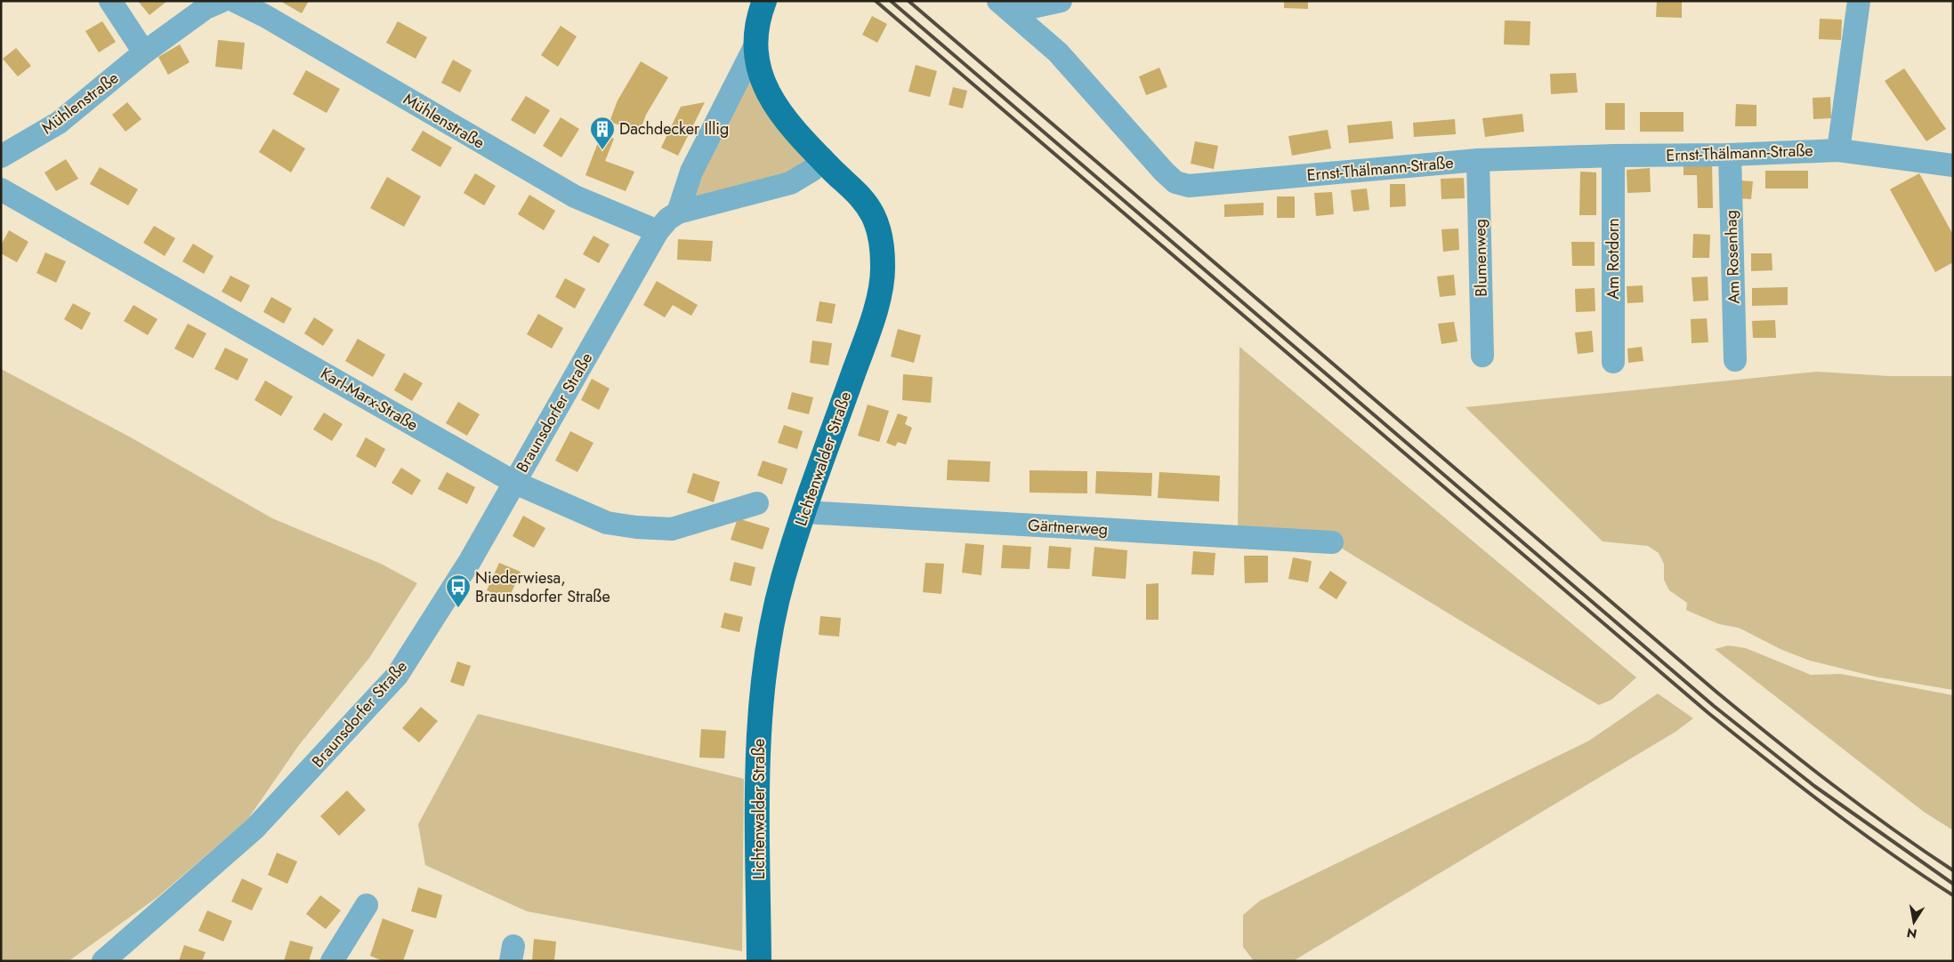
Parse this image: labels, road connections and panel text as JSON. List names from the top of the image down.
{
  "streets": {
    "main road": ["Lichtenwalder Straße"],
    "street": [
      "Mühlenstraße",
      "Ernst-Thälmann-Straße",
      "Am Rosenhag",
      "Blumenweg",
      "Am Rotdorn",
      "Karl-Marx-Straße",
      "Braunsdorfer Straße",
      "Gärtnerweg"
    ]
  },
  "crossings": [
    ["Mühlenstraße", "Braunsdorfer Straße"],
    ["Ernst-Thälmann-Straße", "Am Rosenhag"],
    ["Ernst-Thälmann-Straße", "Blumenweg"],
    ["Ernst-Thälmann-Straße", "Am Rotdorn"],
    ["Karl-Marx-Straße", "Braunsdorfer Straße"],
    ["Braunsdorfer Straße", "Lichtenwalder Straße"],
    ["Lichtenwalder Straße", "Gärtnerweg"]
  ],
  "places": {
    "building": ["Dachdecker Illig"],
    "bus stop": ["Niederwiesa, Braunsdorfer Straße"]
  },
  "north": "bottom"
}
